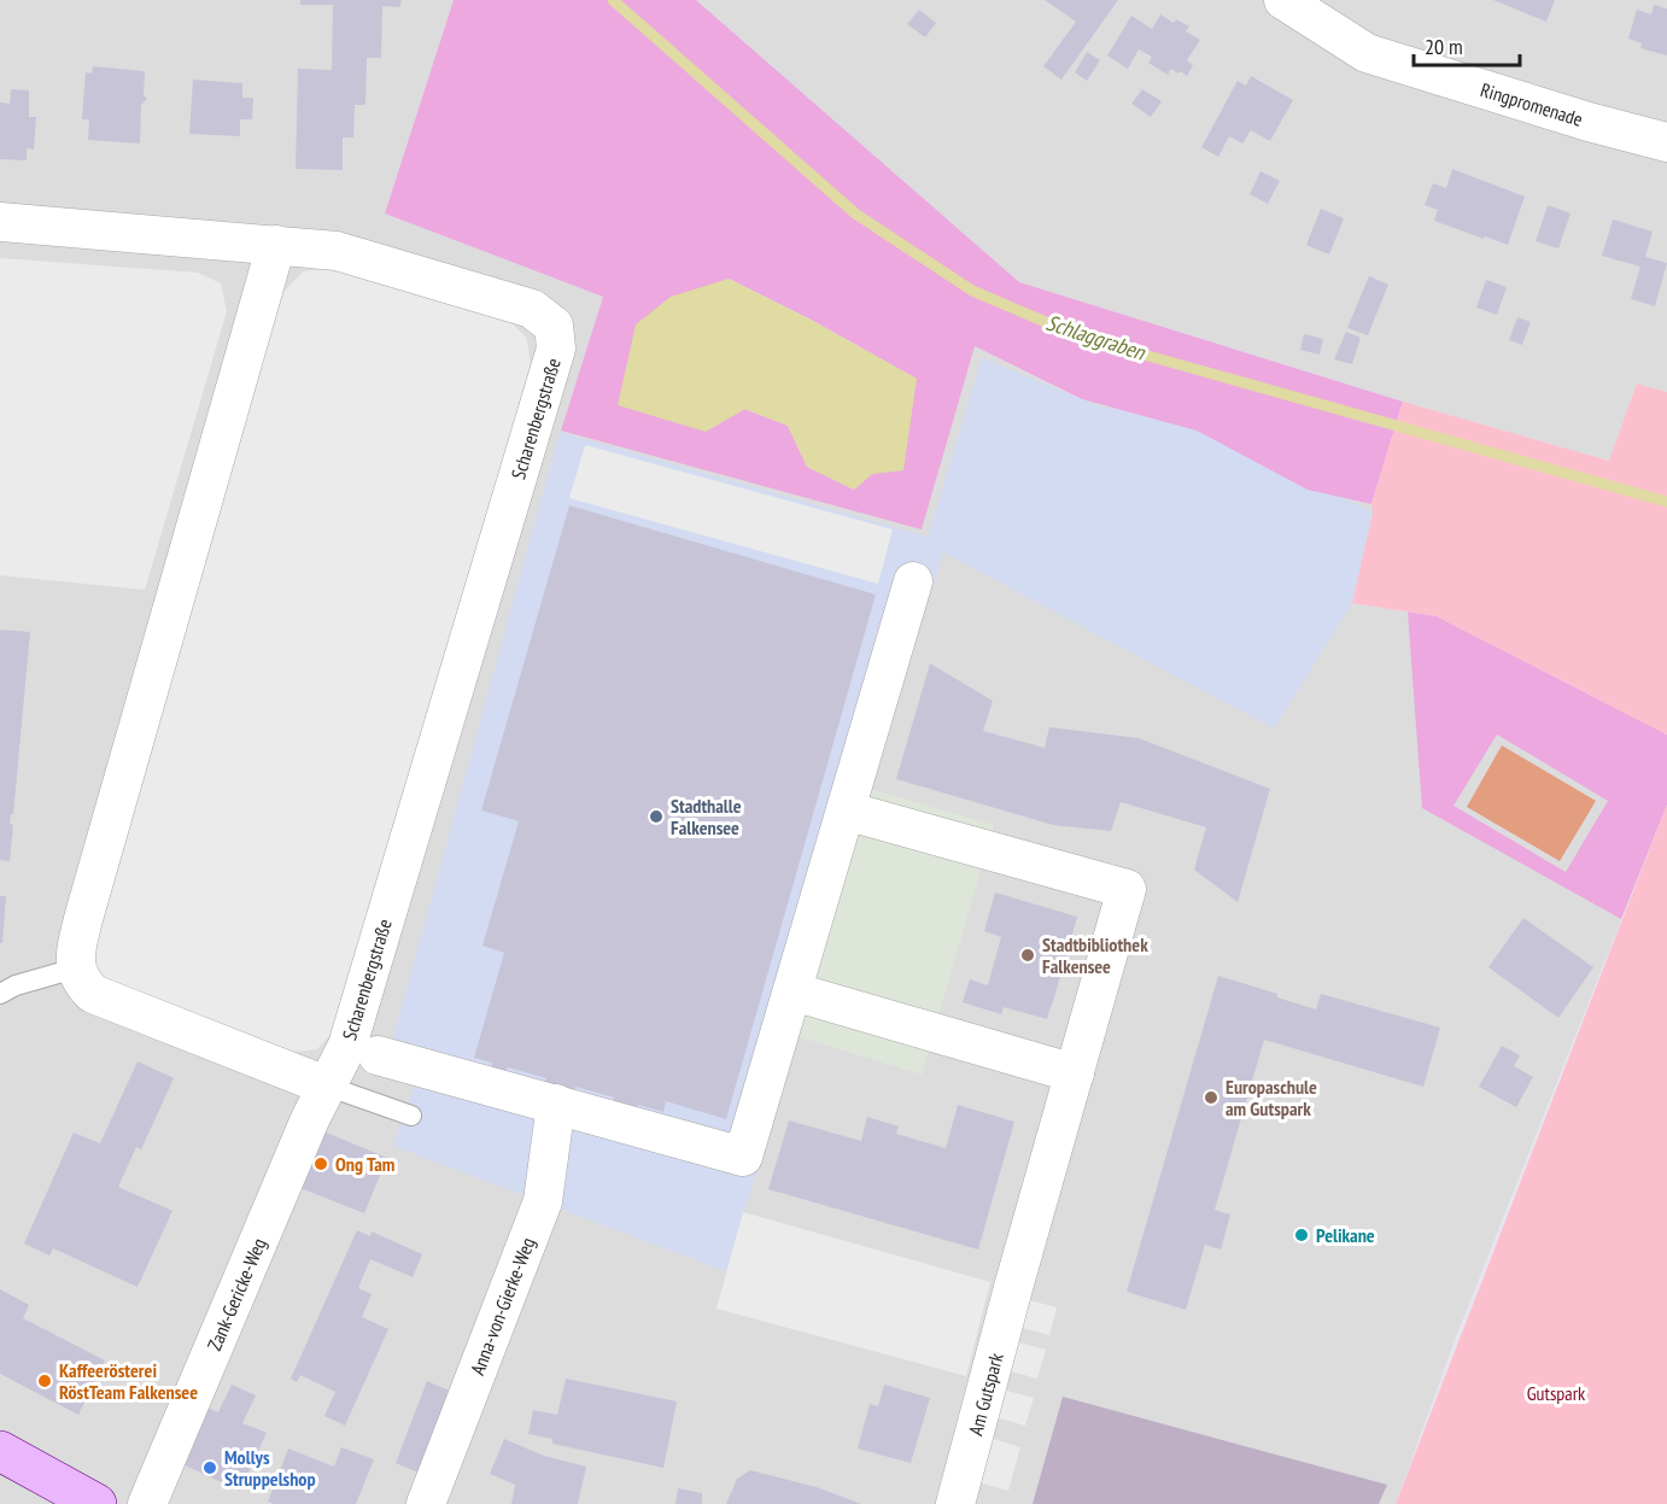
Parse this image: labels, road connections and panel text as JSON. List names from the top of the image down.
{
  "streets": {
    "street": [
      "Ringpromenade",
      "Scharenbergstraße",
      "Zank-Gericke-Weg",
      "Anna-von-Gierke-Weg",
      "Am Gutspark"
    ]
  },
  "crossings": [
    ["Scharenbergstraße", "Zank-Gericke-Weg"]
  ],
  "water": ["Schlaggraben"],
  "parks": ["Gutspark"],
  "places": [
    "Stadthalle Falkensee",
    "Stadtbibliothek Falkensee",
    "Europaschule am Gutspark",
    "Ong Tam",
    "Pelikane",
    "Kaffeerösterei RöstTeam Falkensee",
    "Mollys Struppelshop"
  ],
  "scale_bar": "20 m"
}
